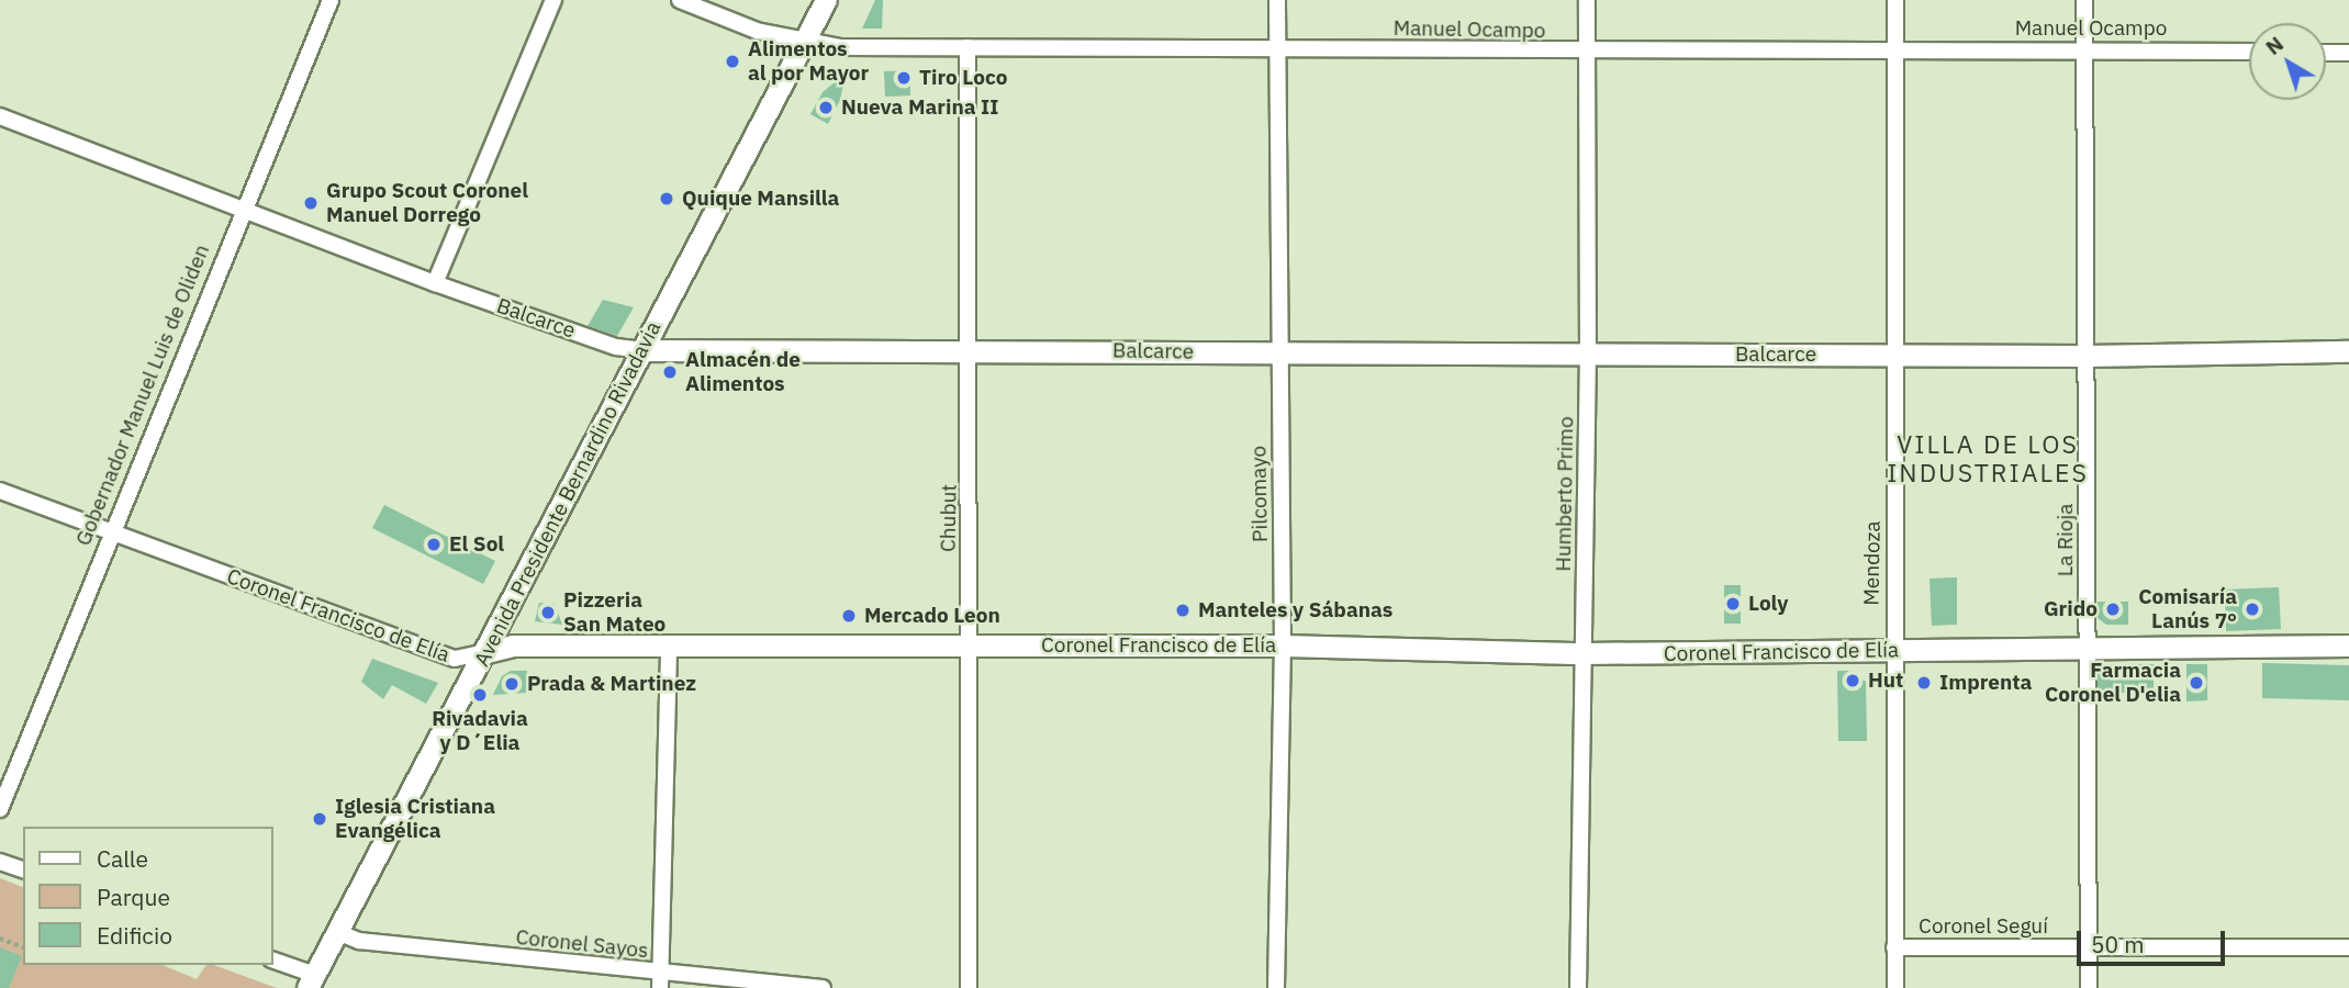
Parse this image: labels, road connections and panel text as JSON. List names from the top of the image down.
{
  "streets": {
    "street": [
      "Manuel Ocampo",
      "Balcarce",
      "Gobernador Manuel Luis de Oliden",
      "Avenida Presidente Bernardino Rivadavia",
      "Pilcomayo",
      "Humberto Primo",
      "Chubut",
      "La Rioja",
      "Mendoza",
      "Coronel Francisco de Elía",
      "Coronel Seguí",
      "Coronel Sayos"
    ]
  },
  "crossings": [
    ["Manuel Ocampo", "Avenida Presidente Bernardino Rivadavia"],
    ["Manuel Ocampo", "Pilcomayo"],
    ["Manuel Ocampo", "Humberto Primo"],
    ["Manuel Ocampo", "Chubut"],
    ["Manuel Ocampo", "La Rioja"],
    ["Manuel Ocampo", "Mendoza"],
    ["Balcarce", "Gobernador Manuel Luis de Oliden"],
    ["Balcarce", "Avenida Presidente Bernardino Rivadavia"],
    ["Balcarce", "Pilcomayo"],
    ["Balcarce", "Humberto Primo"],
    ["Balcarce", "Chubut"],
    ["Balcarce", "La Rioja"],
    ["Balcarce", "Mendoza"],
    ["Gobernador Manuel Luis de Oliden", "Coronel Francisco de Elía"],
    ["Avenida Presidente Bernardino Rivadavia", "Coronel Francisco de Elía"],
    ["Avenida Presidente Bernardino Rivadavia", "Coronel Sayos"],
    ["Pilcomayo", "Coronel Francisco de Elía"],
    ["Humberto Primo", "Coronel Francisco de Elía"],
    ["Chubut", "Coronel Francisco de Elía"],
    ["La Rioja", "Coronel Francisco de Elía"],
    ["La Rioja", "Coronel Seguí"],
    ["Mendoza", "Coronel Francisco de Elía"],
    ["Mendoza", "Coronel Seguí"]
  ],
  "districts": ["VILLA DE LOS INDUSTRIALES"],
  "places": [
    "Alimentos al por Mayor",
    "Tiro Loco",
    "Nueva Marina II",
    "Quique Mansilla",
    "Grupo Scout Coronel Manuel Dorrego",
    "Almacén de Alimentos",
    "El Sol",
    "Loly",
    "Grido",
    "Comisaría Lanús 7°",
    "Manteles y Sábanas",
    "Pizzeria San Mateo",
    "Mercado Leon",
    "Hut",
    "Imprenta",
    "Farmacia Coronel D'elia",
    "Prada & Martinez",
    "Rivadavia y D´Elia",
    "Iglesia Cristiana Evangélica"
  ],
  "legend": ["Calle", "Parque", "Edificio"],
  "scale_bar": "50 m",
  "north": "top left"
}
